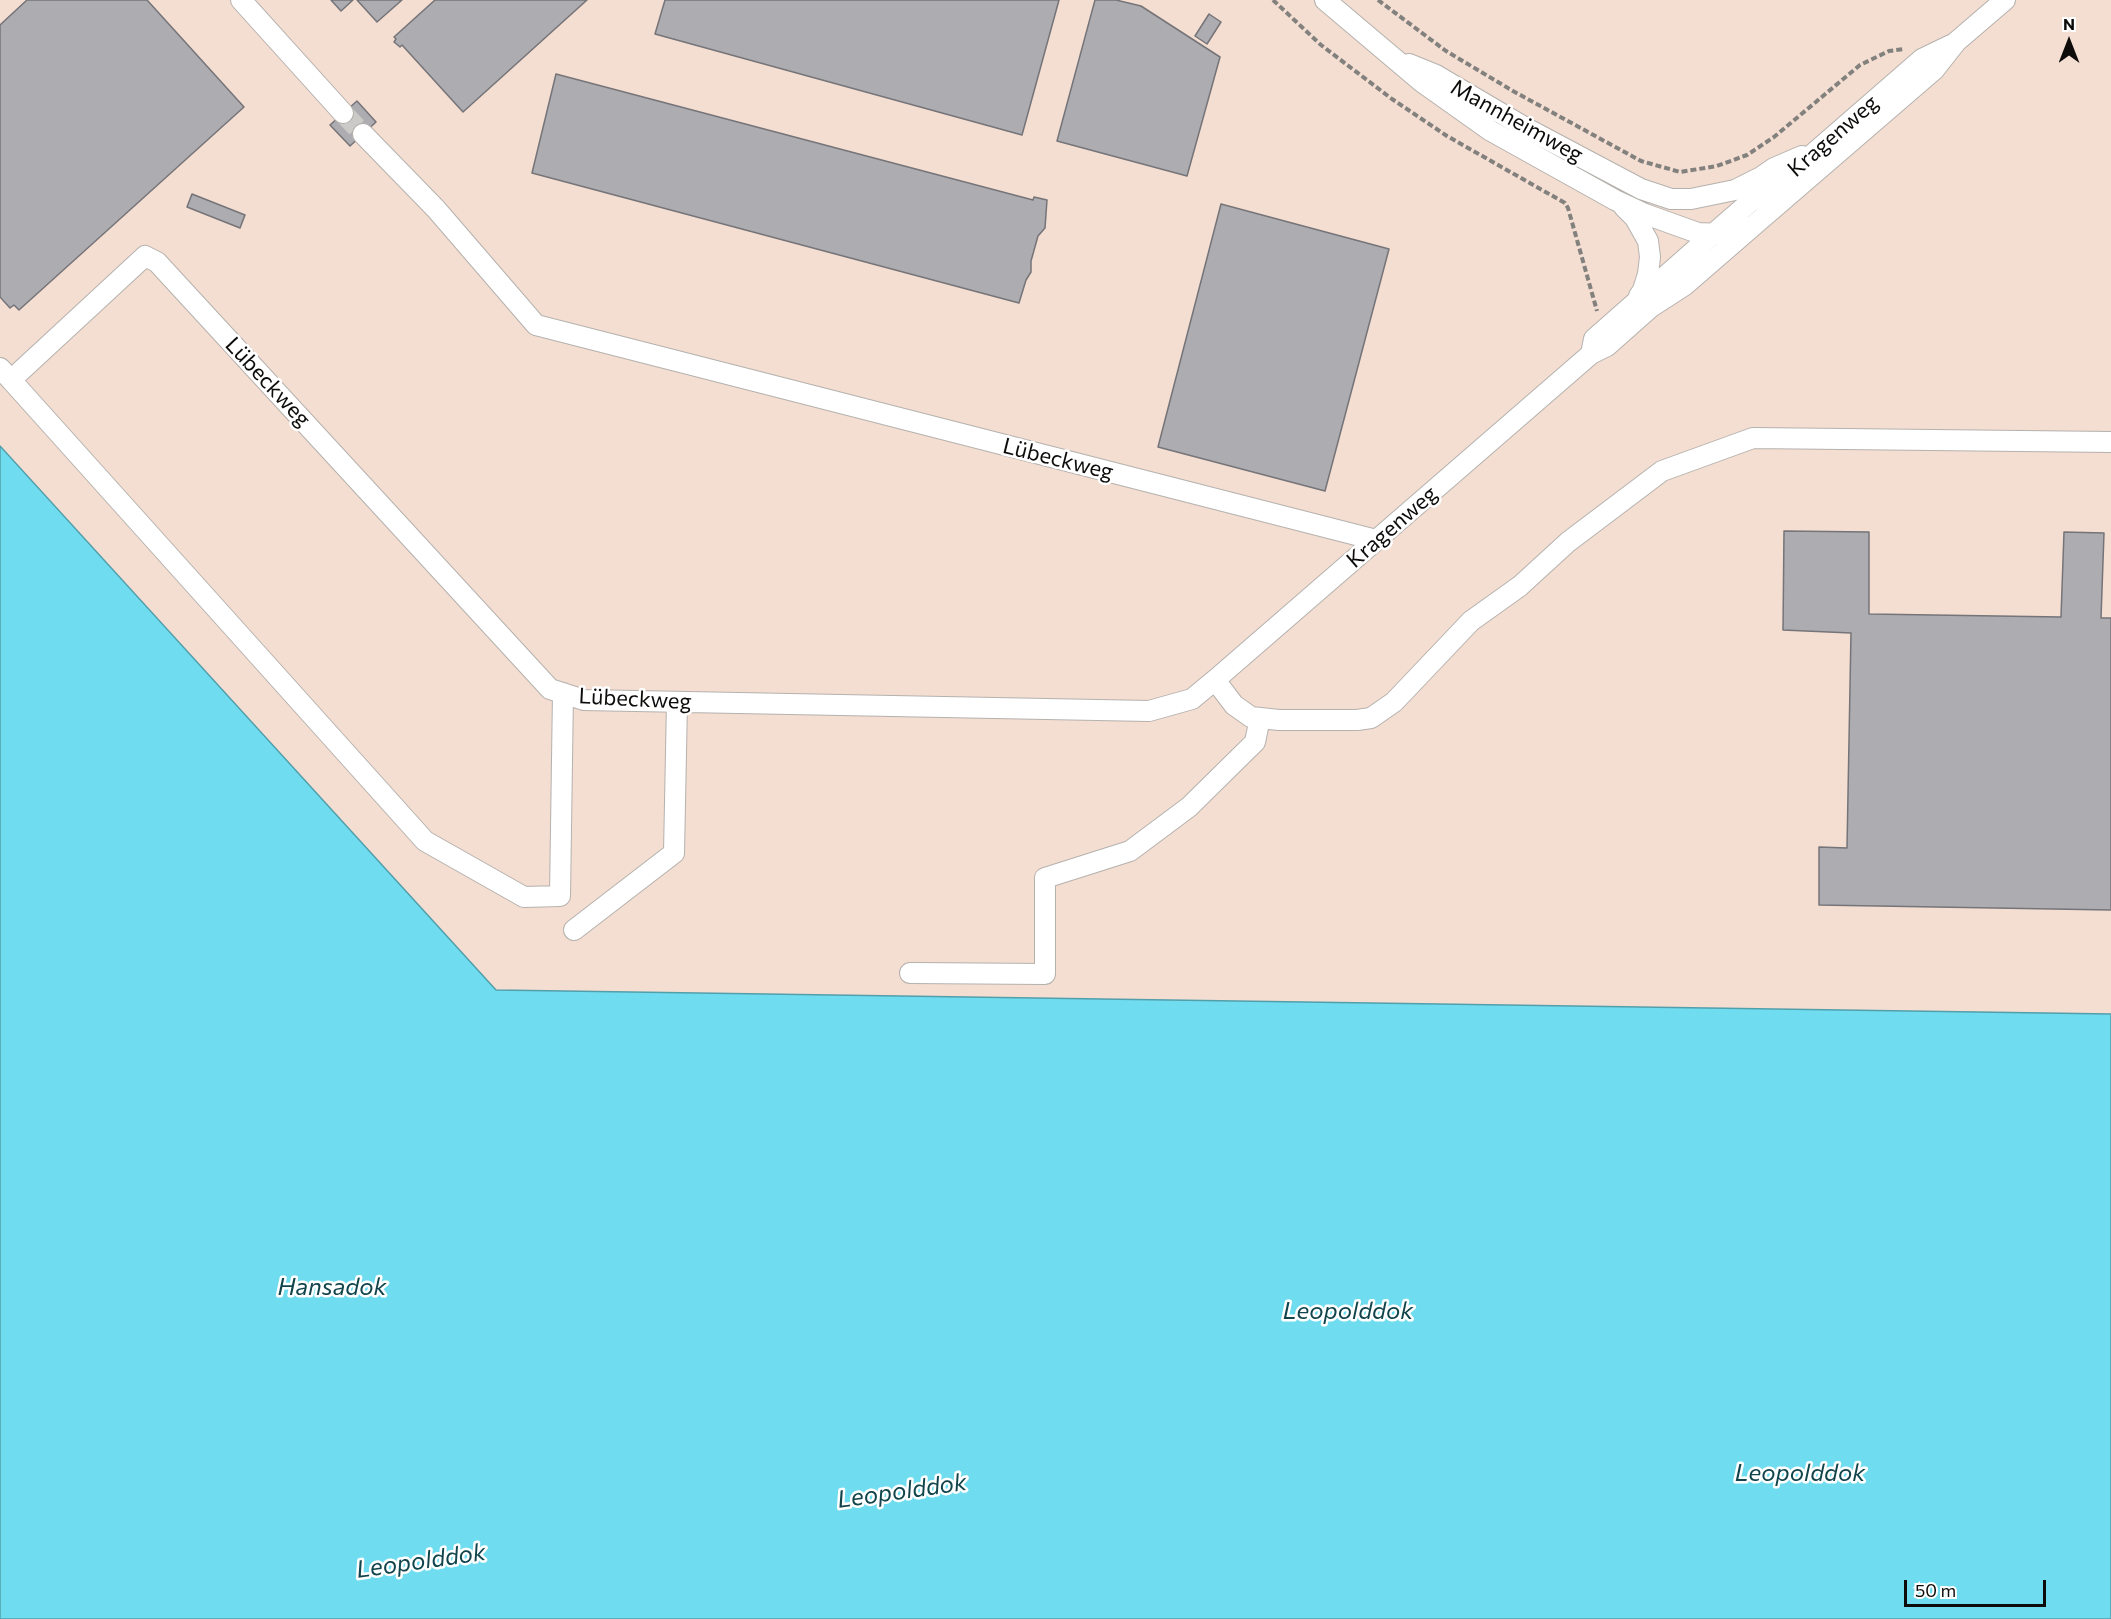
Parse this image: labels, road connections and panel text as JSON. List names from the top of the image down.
{
  "streets": {
    "street": ["Mannheimweg", "Kragenweg", "Lübeckweg"]
  },
  "crossings": [
    ["Mannheimweg", "Kragenweg"],
    ["Kragenweg", "Lübeckweg"]
  ],
  "water": ["Hansadok", "Leopolddok"],
  "scale_bar": "50 m",
  "north": "top"
}
